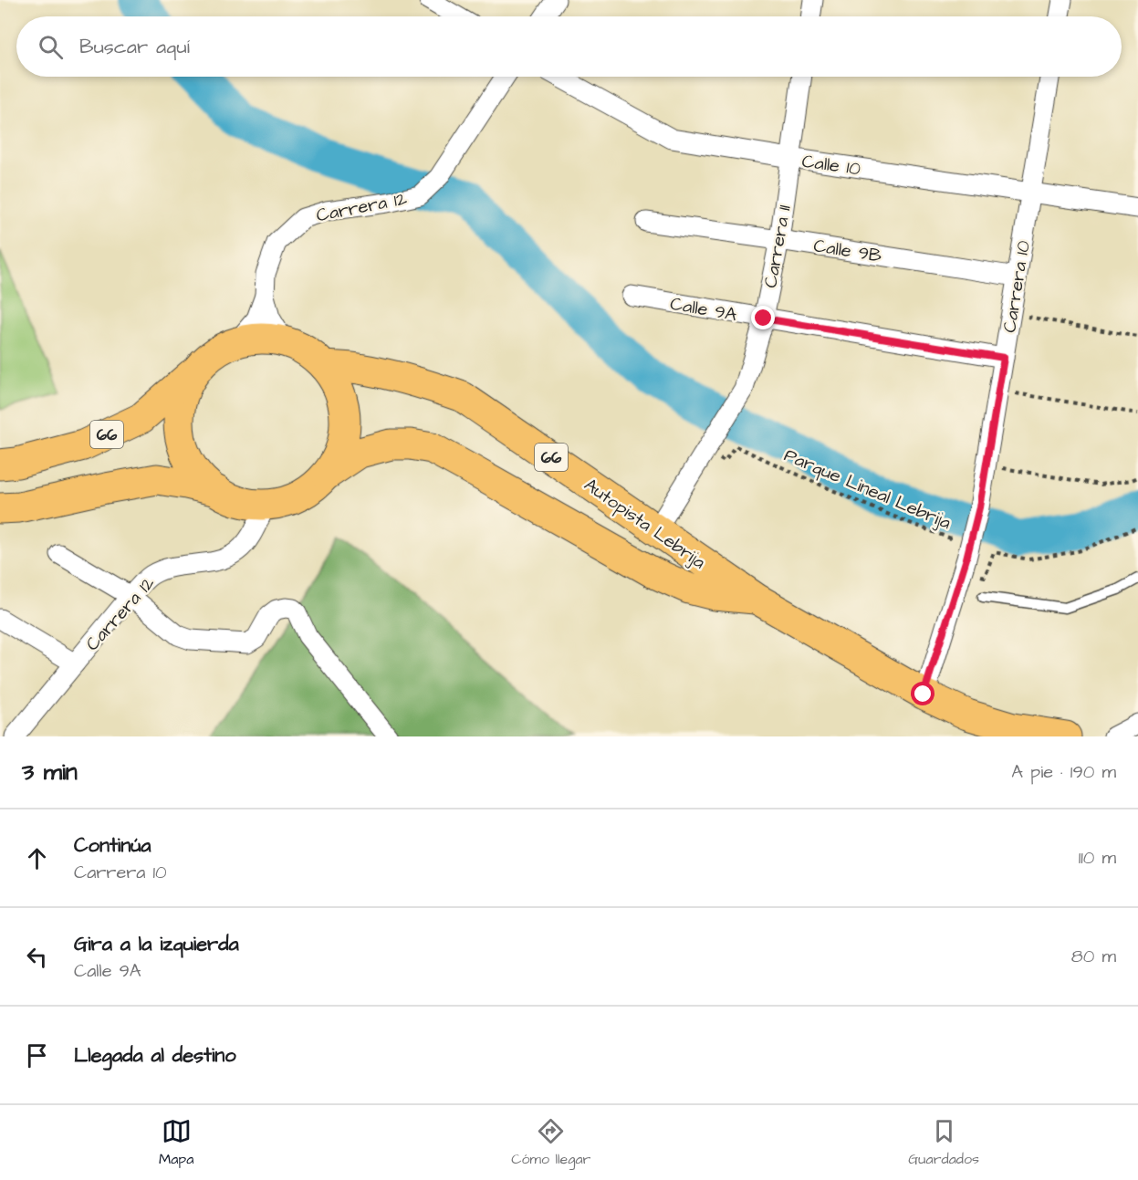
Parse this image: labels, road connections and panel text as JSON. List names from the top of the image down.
{
  "streets": {
    "highway": ["66", "Autopista Lebrija"],
    "street": [
      "Calle 10",
      "Carrera 12",
      "Carrera 11",
      "Calle 9B",
      "Carrera 10",
      "Calle 9A"
    ],
    "path": ["Parque Lineal Lebrija"]
  },
  "crossings": [
    ["Calle 10", "Carrera 11"],
    ["Calle 10", "Carrera 10"],
    ["Carrera 12", "66"],
    ["Carrera 12", "Autopista Lebrija"],
    ["Carrera 11", "Calle 9B"],
    ["Carrera 11", "Calle 9A"],
    ["Carrera 11", "Parque Lineal Lebrija"],
    ["Carrera 11", "Autopista Lebrija"],
    ["Calle 9B", "Carrera 10"],
    ["Carrera 10", "Calle 9A"],
    ["Carrera 10", "Autopista Lebrija"],
    ["66", "Autopista Lebrija"]
  ],
  "page": {
    "search": "Buscar aquí",
    "heading": ["3 min", "A pie · 190 m"],
    "list": [
      ["Continúa", "Carrera 10", "110 m"],
      ["Gira a la izquierda", "Calle 9A", "80 m"],
      "Llegada al destino"
    ],
    "nav": ["Mapa", "Cómo llegar", "Guardados"]
  }
}
